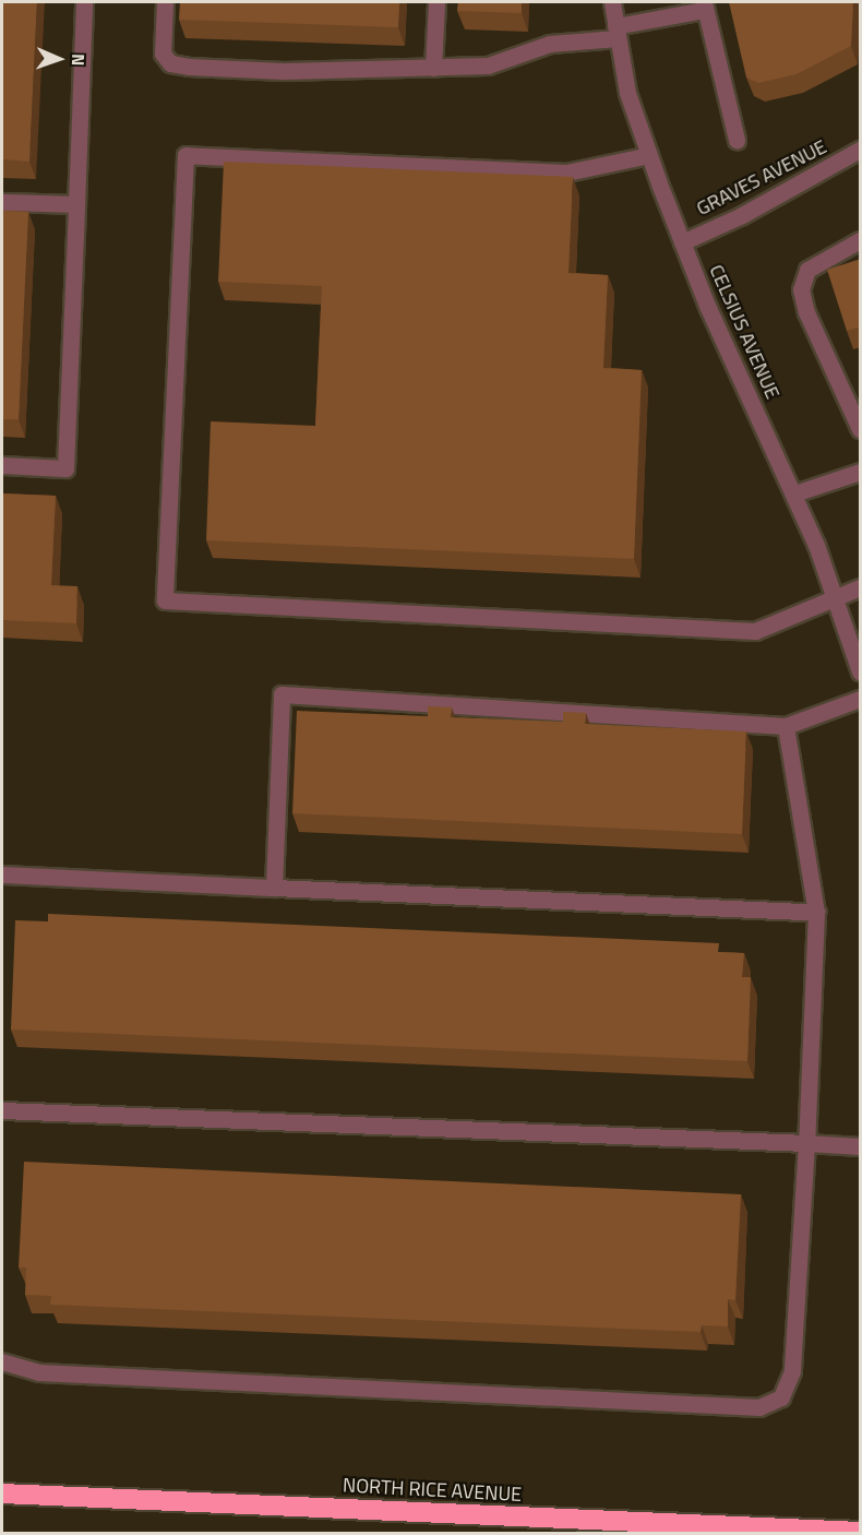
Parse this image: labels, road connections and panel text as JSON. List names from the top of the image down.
{
  "streets": {
    "highway": ["NORTH RICE AVENUE"],
    "street": ["GRAVES AVENUE", "CELSIUS AVENUE"]
  },
  "crossings": [
    ["GRAVES AVENUE", "CELSIUS AVENUE"]
  ],
  "north": "right"
}
